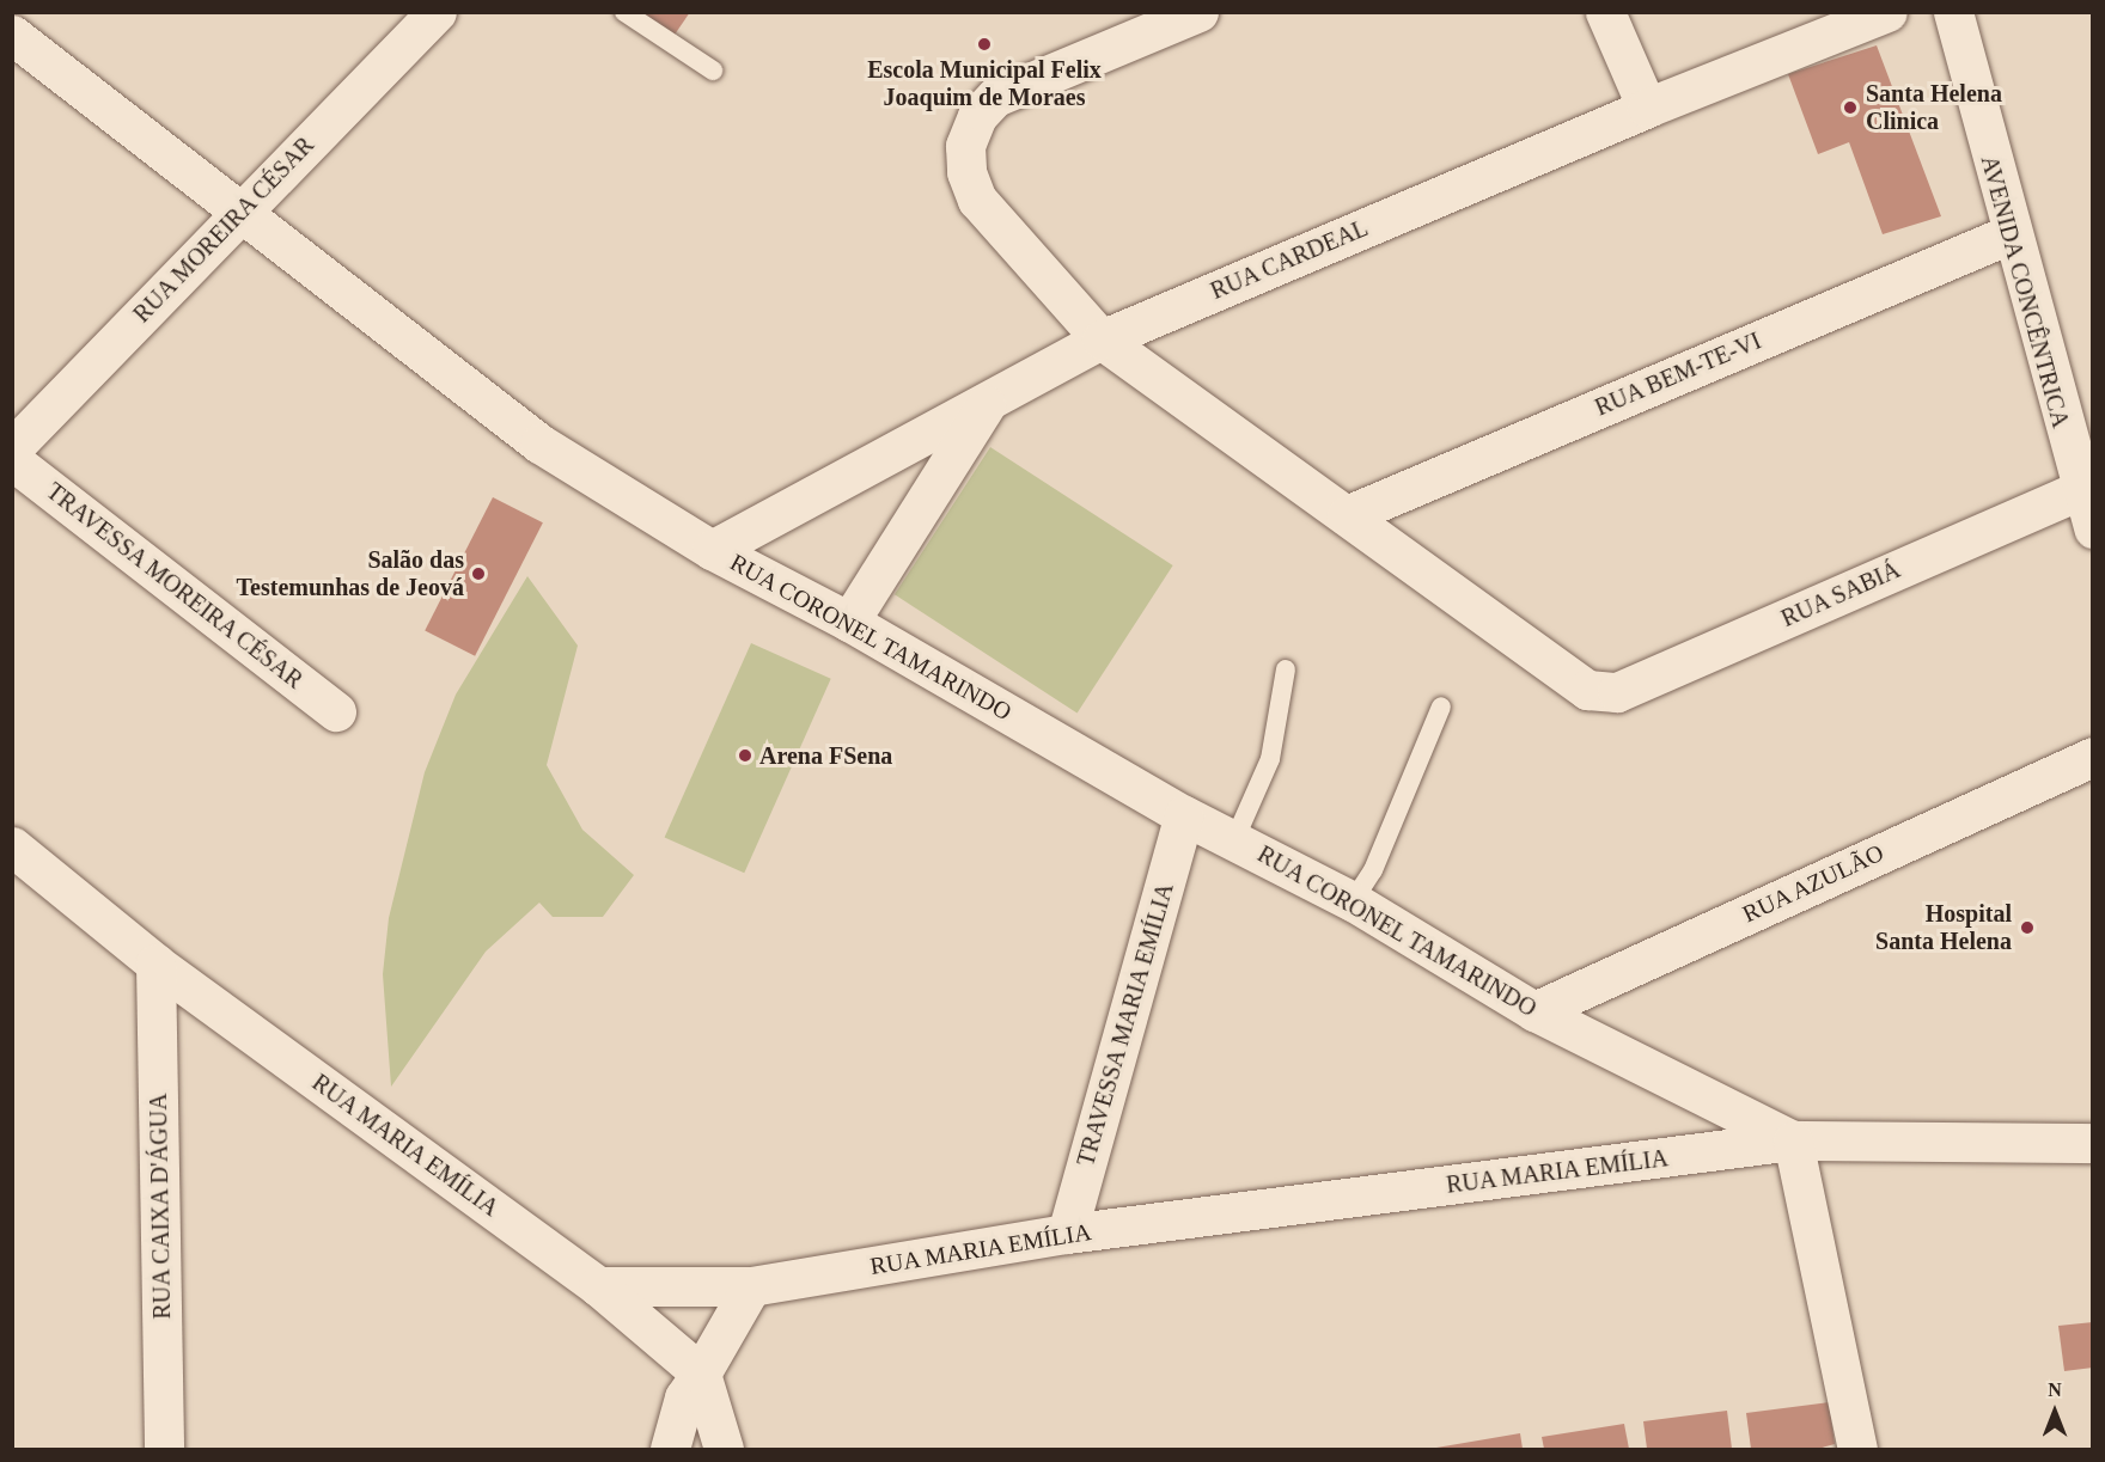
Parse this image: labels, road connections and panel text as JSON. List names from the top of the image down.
{
  "streets": {
    "street": [
      "RUA MOREIRA CÉSAR",
      "RUA CARDEAL",
      "AVENIDA CONCÊNTRICA",
      "RUA BEM-TE-VI",
      "TRAVESSA MOREIRA CÉSAR",
      "RUA SABIÁ",
      "RUA CORONEL TAMARINDO",
      "RUA AZULÃO",
      "TRAVESSA MARIA EMÍLIA",
      "RUA MARIA EMÍLIA",
      "RUA CAIXA D'ÁGUA"
    ]
  },
  "crossings": [
    ["RUA MOREIRA CÉSAR", "RUA CORONEL TAMARINDO"],
    ["RUA CARDEAL", "RUA CORONEL TAMARINDO"],
    ["AVENIDA CONCÊNTRICA", "RUA BEM-TE-VI"],
    ["AVENIDA CONCÊNTRICA", "RUA SABIÁ"],
    ["RUA BEM-TE-VI", "RUA SABIÁ"],
    ["RUA CORONEL TAMARINDO", "RUA AZULÃO"],
    ["RUA CORONEL TAMARINDO", "TRAVESSA MARIA EMÍLIA"],
    ["RUA CORONEL TAMARINDO", "RUA MARIA EMÍLIA"],
    ["TRAVESSA MARIA EMÍLIA", "RUA MARIA EMÍLIA"],
    ["RUA MARIA EMÍLIA", "RUA CAIXA D'ÁGUA"]
  ],
  "places": [
    "Escola Municipal Felix Joaquim de Moraes",
    "Santa Helena Clinica",
    "Salão das Testemunhas de Jeová",
    "Arena FSena",
    "Hospital Santa Helena"
  ],
  "north": "top"
}
